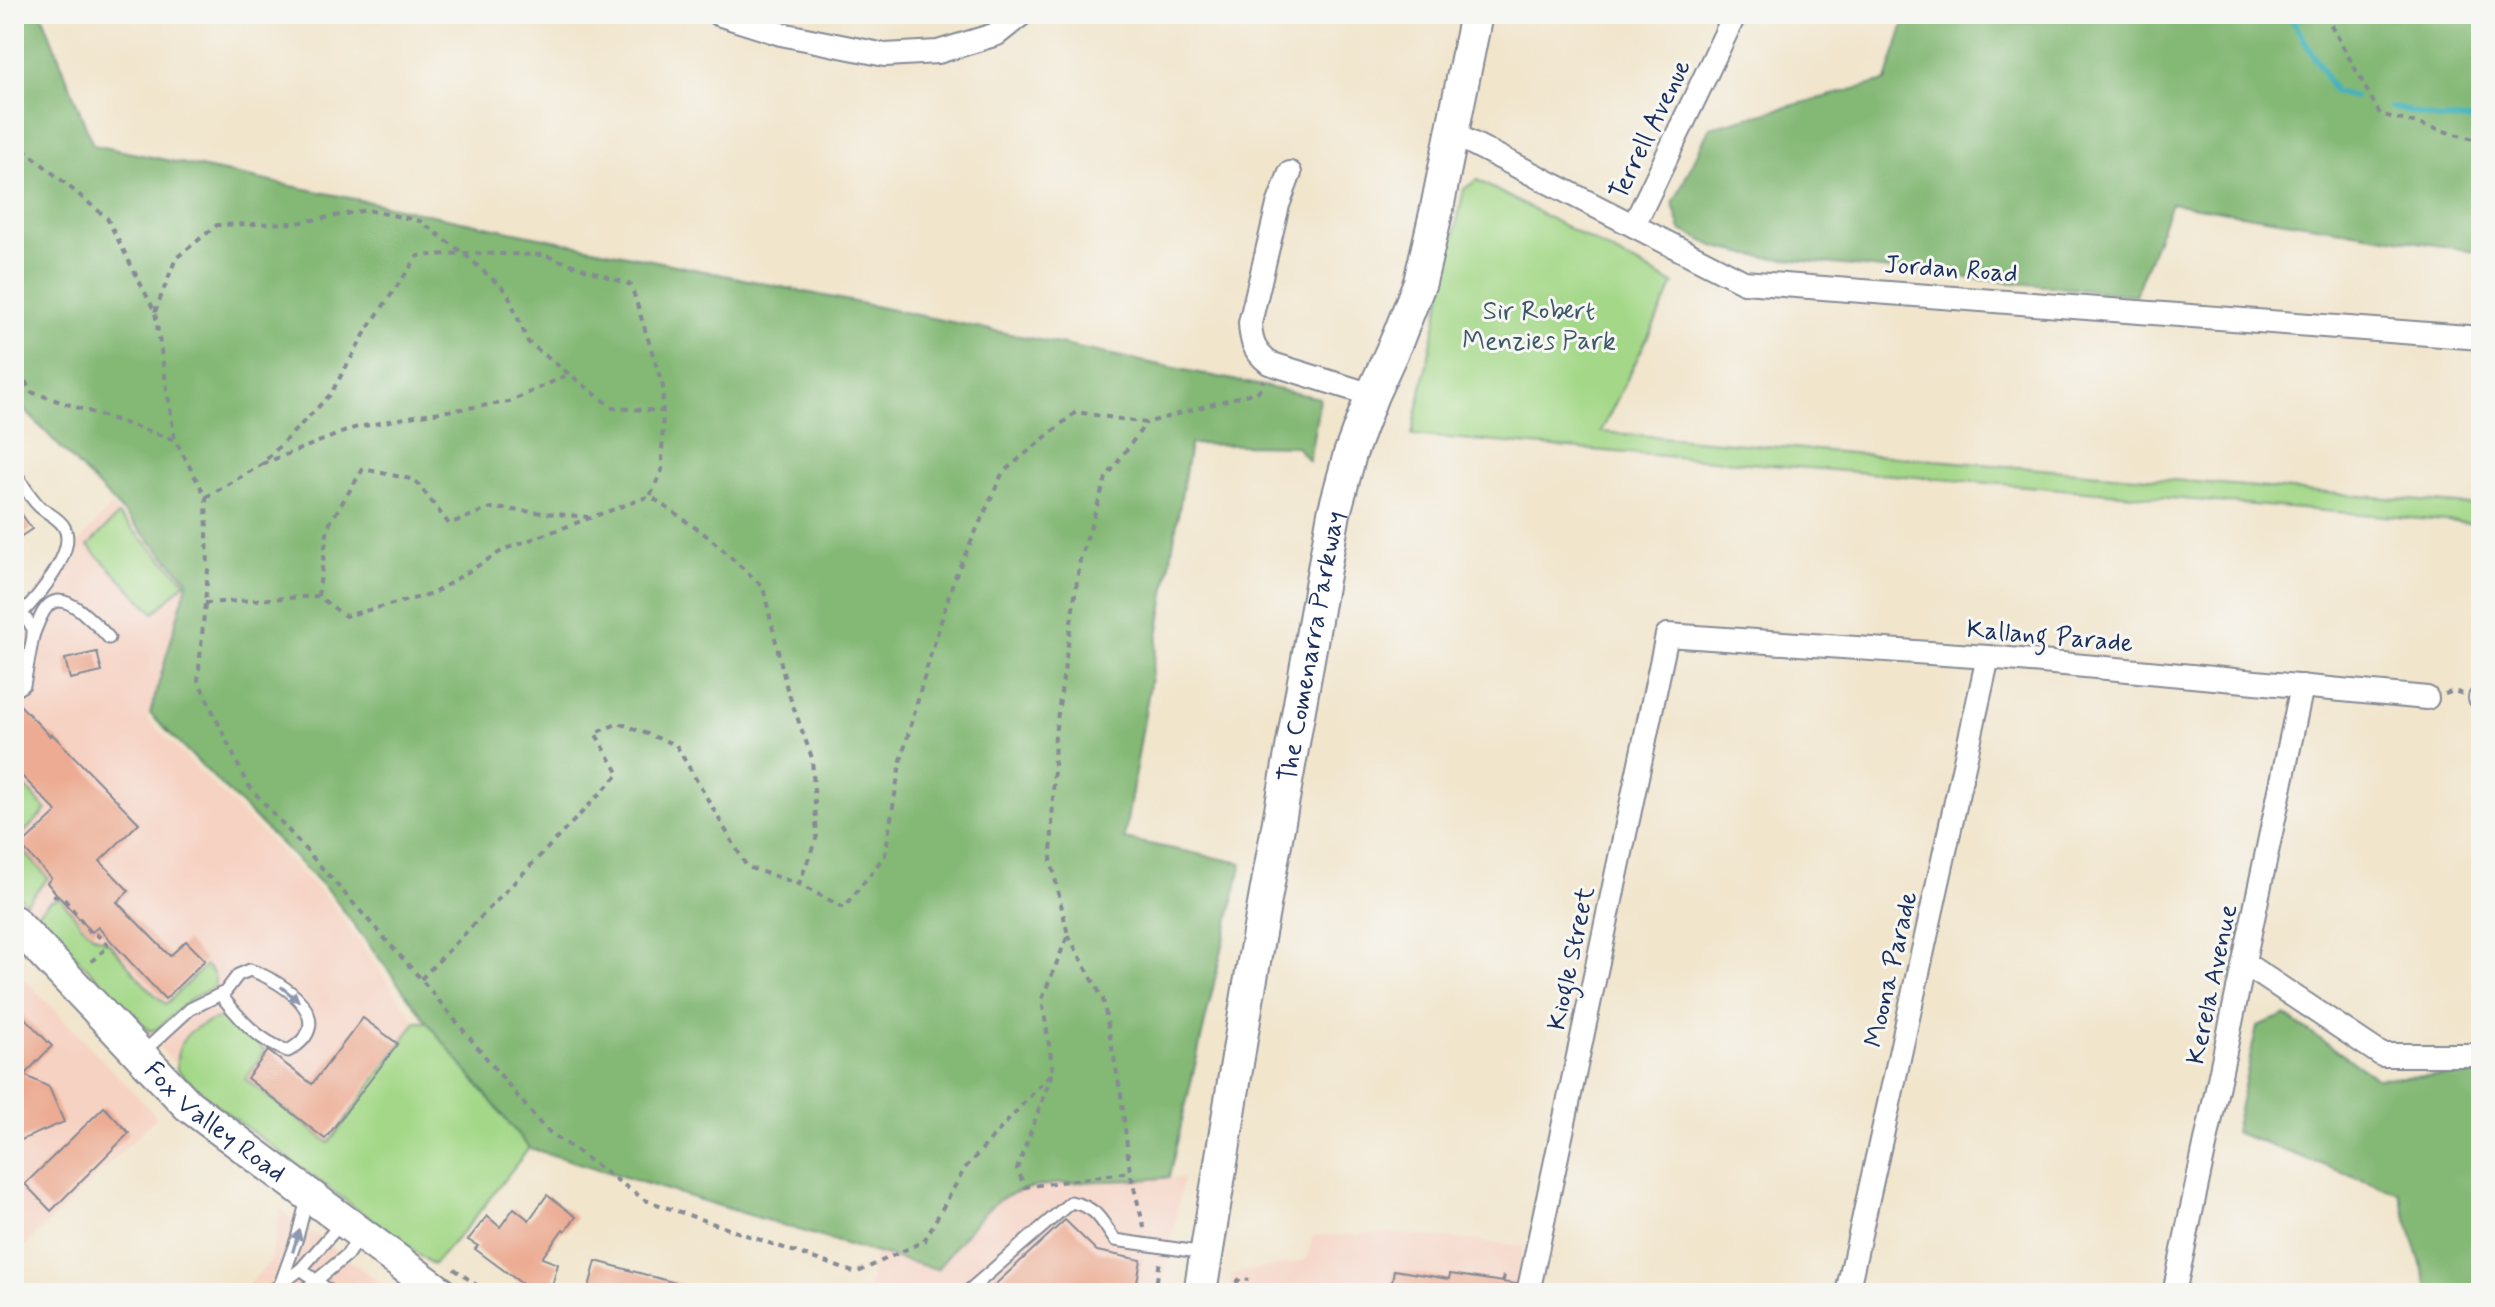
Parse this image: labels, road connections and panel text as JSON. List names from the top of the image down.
{
  "streets": {
    "main road": ["The Comenarra Parkway", "Fox Valley Road"],
    "street": [
      "Terrell Avenue",
      "Jordan Road",
      "Kallang Parade",
      "Kiogle Street",
      "Moona Parade",
      "Kerela Avenue"
    ]
  },
  "crossings": [
    ["Terrell Avenue", "Jordan Road"],
    ["Jordan Road", "The Comenarra Parkway"],
    ["Kallang Parade", "Kiogle Street"],
    ["Kallang Parade", "Moona Parade"],
    ["Kallang Parade", "Kerela Avenue"]
  ],
  "parks": ["Sir Robert Menzies Park"]
}
